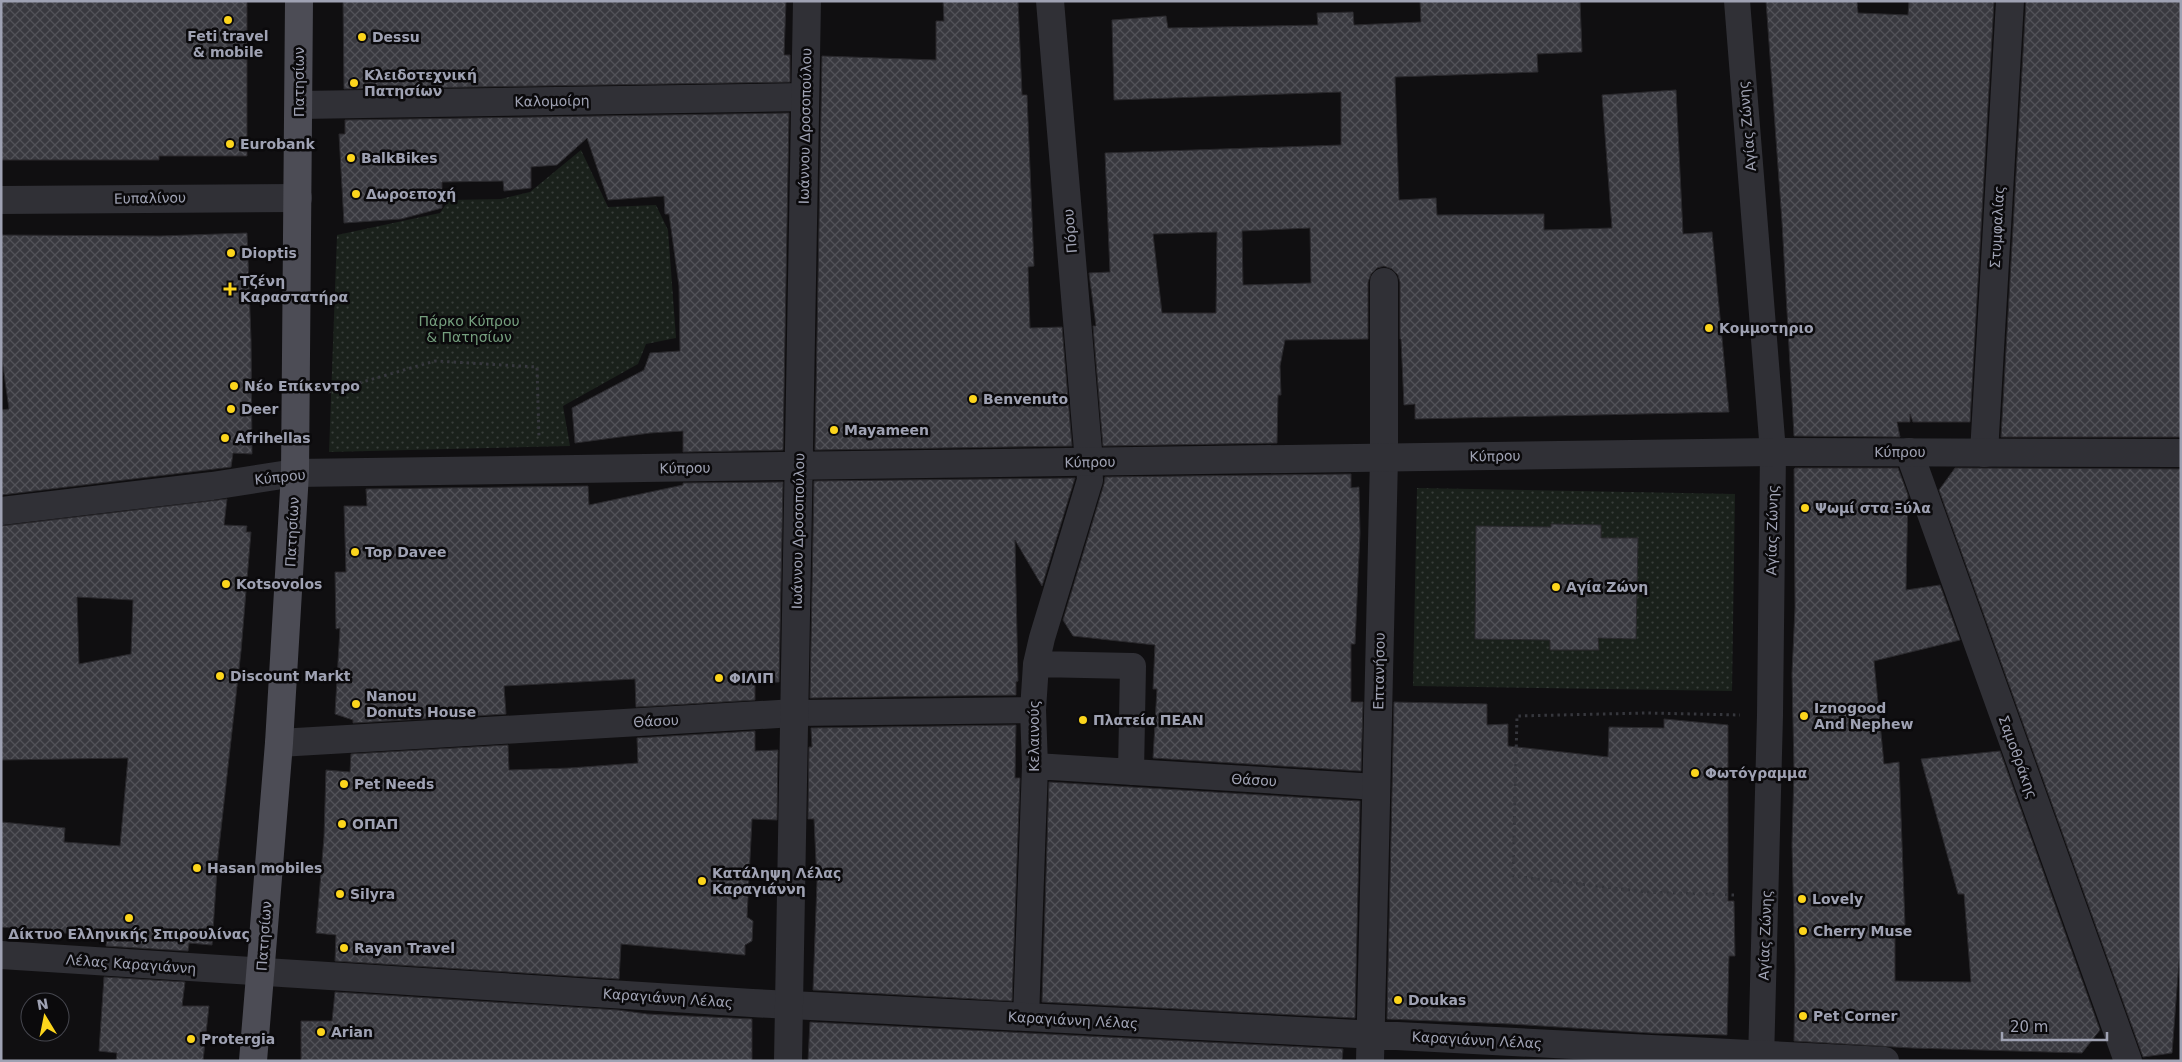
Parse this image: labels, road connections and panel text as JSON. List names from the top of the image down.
{
  "streets": {
    "main road": ["Πατησίων"],
    "street": [
      "Καλομοίρη",
      "Ιωάννου Δροσοπούλου",
      "Αγίας Ζώνης",
      "Ευπαλίνου",
      "Στυμφαλίας",
      "Πόρου",
      "Κύπρου",
      "Επτανήσου",
      "Θάσου",
      "Κελαινούς",
      "Σαμοθράκης",
      "Λέλας Καραγιάννη",
      "Καραγιάννη Λέλας"
    ]
  },
  "crossings": [
    ["Πατησίων", "Καλομοίρη"],
    ["Πατησίων", "Ευπαλίνου"],
    ["Πατησίων", "Κύπρου"],
    ["Πατησίων", "Θάσου"],
    ["Πατησίων", "Λέλας Καραγιάννη"],
    ["Πατησίων", "Καραγιάννη Λέλας"],
    ["Καλομοίρη", "Ιωάννου Δροσοπούλου"],
    ["Ιωάννου Δροσοπούλου", "Κύπρου"],
    ["Ιωάννου Δροσοπούλου", "Θάσου"],
    ["Ιωάννου Δροσοπούλου", "Καραγιάννη Λέλας"],
    ["Αγίας Ζώνης", "Κύπρου"],
    ["Αγίας Ζώνης", "Καραγιάννη Λέλας"],
    ["Στυμφαλίας", "Κύπρου"],
    ["Πόρου", "Κύπρου"],
    ["Πόρου", "Κελαινούς"],
    ["Κύπρου", "Επτανήσου"],
    ["Κύπρου", "Κελαινούς"],
    ["Κύπρου", "Σαμοθράκης"],
    ["Επτανήσου", "Θάσου"],
    ["Επτανήσου", "Καραγιάννη Λέλας"],
    ["Θάσου", "Κελαινούς"],
    ["Κελαινούς", "Καραγιάννη Λέλας"],
    ["Λέλας Καραγιάννη", "Καραγιάννη Λέλας"]
  ],
  "parks": ["Πάρκο Κύπρου & Πατησίων"],
  "places": {
    "other": [
      "Feti travel & mobile",
      "Dessu",
      "Κλειδοτεχνική Πατησίων",
      "Eurobank",
      "BalkBikes",
      "Δωροεποχή",
      "Dioptis",
      "Κομμοτηριο",
      "Νέο Επίκεντρο",
      "Benvenuto",
      "Deer",
      "Mayameen",
      "Afrihellas",
      "Ψωμί στα Ξύλα",
      "Top Davee",
      "Kotsovolos",
      "Αγία Ζώνη",
      "Discount Markt",
      "ΦΙΛΙΠ",
      "Nanou Donuts House",
      "Iznogood And Nephew",
      "Πλατεία ΠΕΑΝ",
      "Φωτόγραμμα",
      "Pet Needs",
      "ΟΠΑΠ",
      "Hasan mobiles",
      "Κατάληψη Λέλας Καραγιάννη",
      "Silyra",
      "Lovely",
      "Δίκτυο Ελληνικής Σπιρουλίνας",
      "Cherry Muse",
      "Rayan Travel",
      "Doukas",
      "Pet Corner",
      "Arian",
      "Protergia"
    ],
    "health": ["Τζένη Καραστατήρα"]
  },
  "scale_bar": "20 m",
  "north": "top"
}
